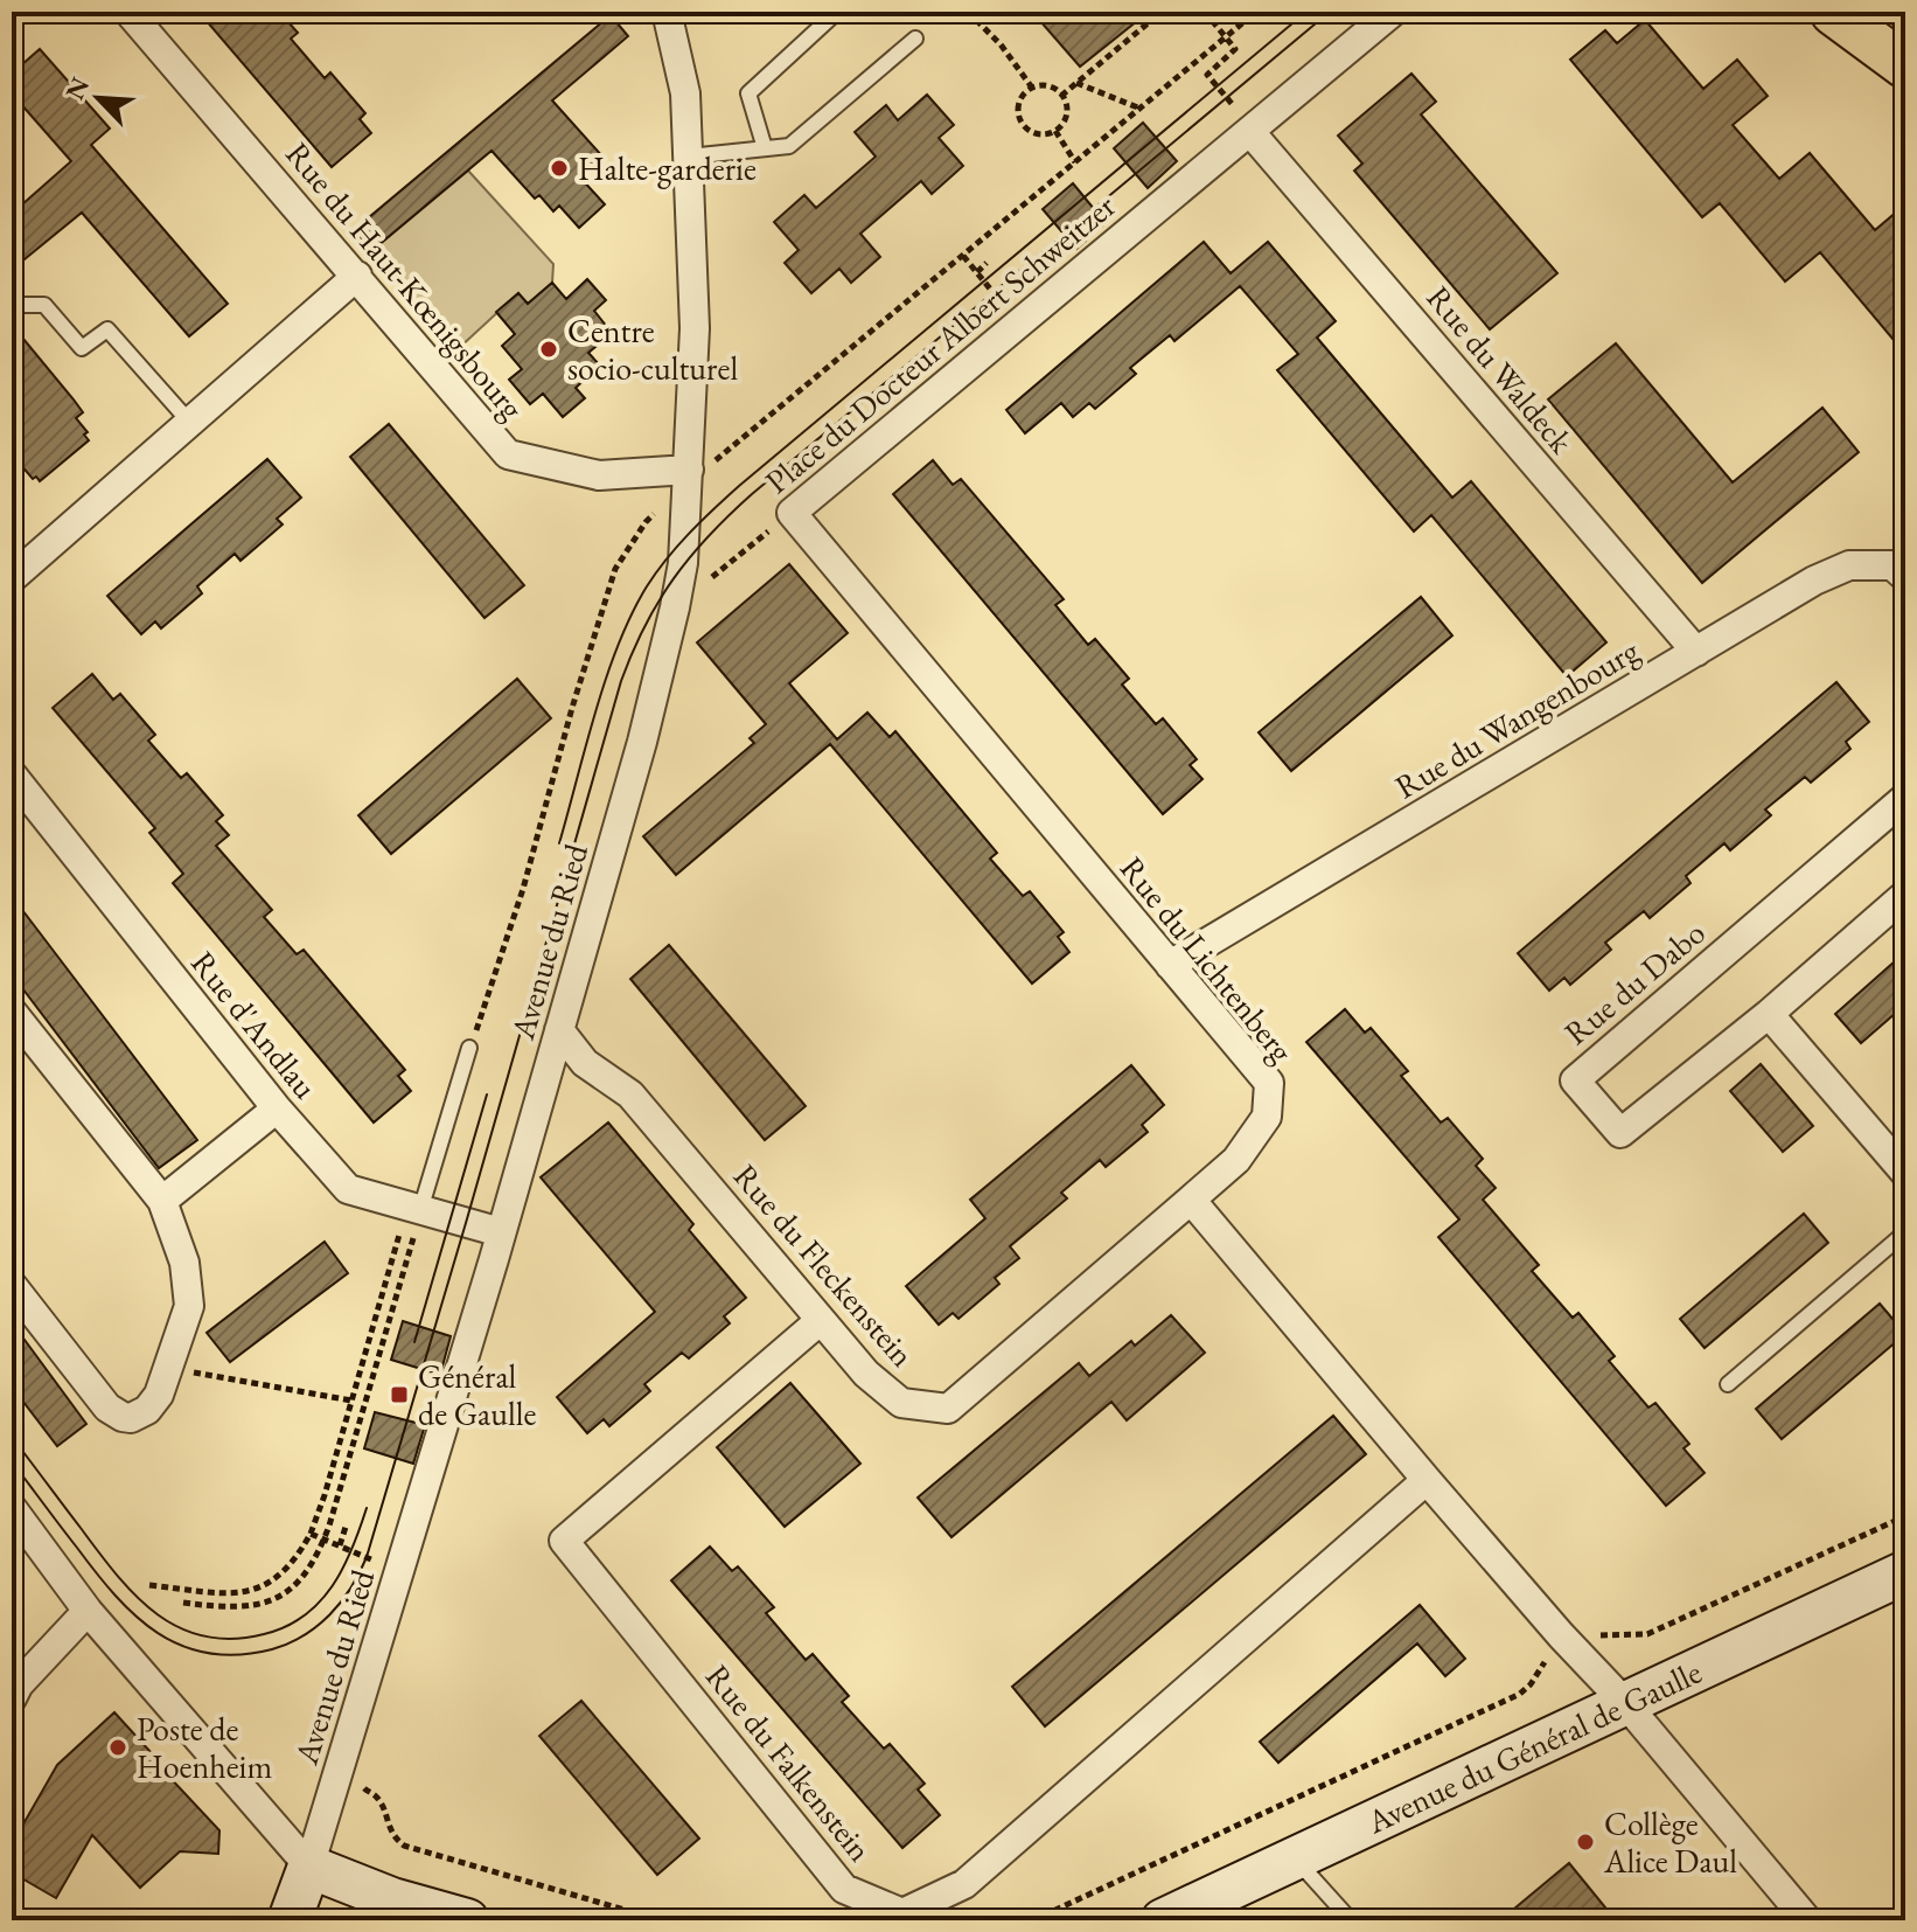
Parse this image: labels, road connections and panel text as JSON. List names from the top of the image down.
{
  "streets": {
    "street": [
      "Rue du Haut-Kœnigsbourg",
      "Place du Docteur Albert Schweitzer",
      "Rue du Waldeck",
      "Rue du Wangenbourg",
      "Avenue du Ried",
      "Rue du Lichtenberg",
      "Rue du Dabo",
      "Rue d'Andlau",
      "Rue du Fleckenstein",
      "Avenue du Général de Gaulle",
      "Rue du Falkenstein"
    ]
  },
  "crossings": [
    ["Rue du Haut-Kœnigsbourg", "Avenue du Ried"],
    ["Place du Docteur Albert Schweitzer", "Rue du Waldeck"],
    ["Place du Docteur Albert Schweitzer", "Avenue du Ried"],
    ["Place du Docteur Albert Schweitzer", "Rue du Lichtenberg"],
    ["Rue du Waldeck", "Rue du Wangenbourg"],
    ["Rue du Wangenbourg", "Rue du Lichtenberg"],
    ["Avenue du Ried", "Rue d'Andlau"],
    ["Avenue du Ried", "Rue du Fleckenstein"],
    ["Rue du Lichtenberg", "Rue du Fleckenstein"],
    ["Rue du Fleckenstein", "Rue du Falkenstein"]
  ],
  "places": {
    "other": [
      "Halte-garderie",
      "Centre socio-culturel",
      "Poste de Hoenheim",
      "Collège Alice Daul"
    ],
    "transit": ["Général de Gaulle"]
  },
  "north": "top left"
}
